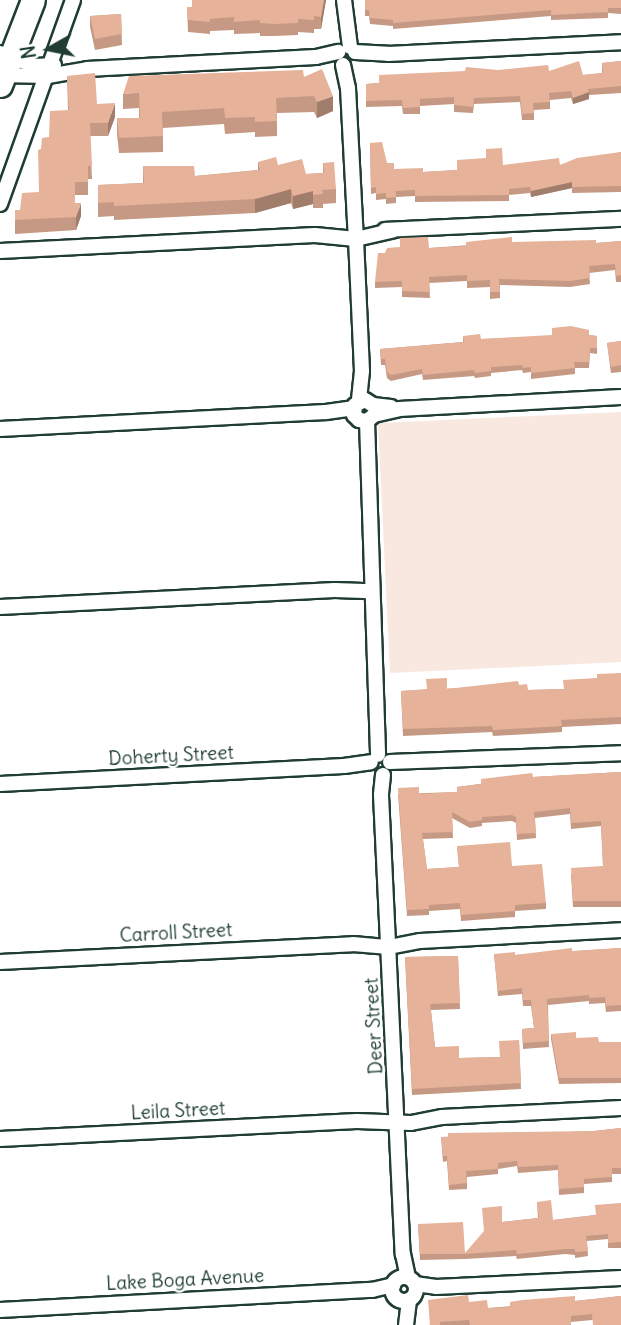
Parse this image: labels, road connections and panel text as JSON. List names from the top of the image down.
{
  "streets": {
    "street": [
      "Doherty Street",
      "Carroll Street",
      "Deer Street",
      "Leila Street",
      "Lake Boga Avenue"
    ]
  },
  "crossings": [
    ["Doherty Street", "Deer Street"],
    ["Carroll Street", "Deer Street"],
    ["Deer Street", "Leila Street"],
    ["Deer Street", "Lake Boga Avenue"]
  ],
  "north": "left"
}
